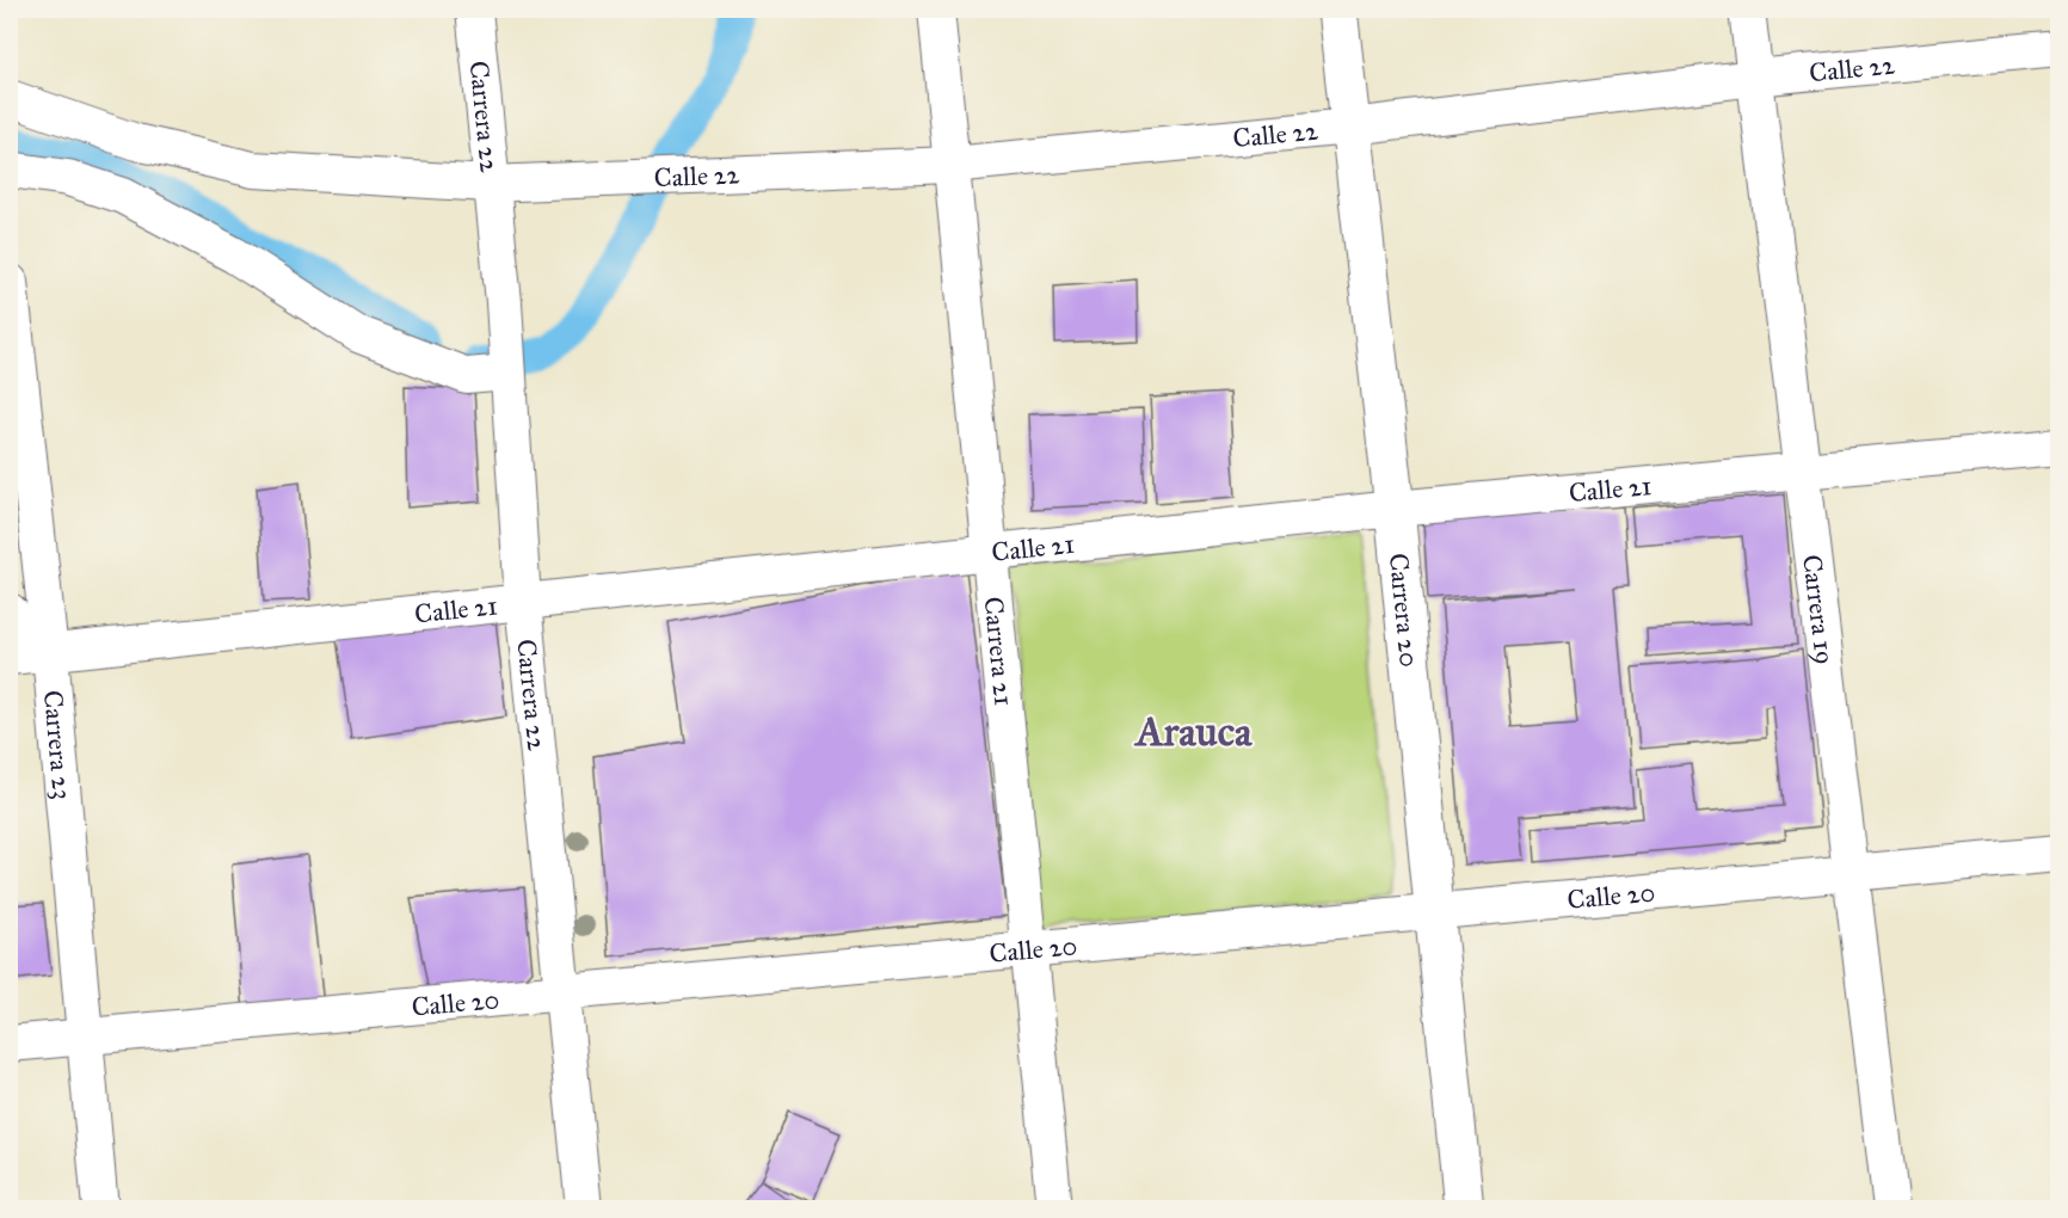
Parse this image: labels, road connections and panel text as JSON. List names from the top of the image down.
{
  "streets": {
    "street": [
      "Calle 22",
      "Carrera 22",
      "Calle 21",
      "Carrera 20",
      "Carrera 19",
      "Carrera 21",
      "Carrera 23",
      "Calle 20"
    ]
  },
  "crossings": [
    ["Calle 22", "Carrera 22"],
    ["Calle 22", "Carrera 20"],
    ["Calle 22", "Carrera 19"],
    ["Calle 22", "Carrera 21"],
    ["Carrera 22", "Calle 21"],
    ["Carrera 22", "Calle 20"],
    ["Calle 21", "Carrera 20"],
    ["Calle 21", "Carrera 19"],
    ["Calle 21", "Carrera 21"],
    ["Calle 21", "Carrera 23"],
    ["Carrera 20", "Calle 20"],
    ["Carrera 19", "Calle 20"],
    ["Carrera 21", "Calle 20"],
    ["Carrera 23", "Calle 20"]
  ],
  "districts": ["Arauca"]
}
